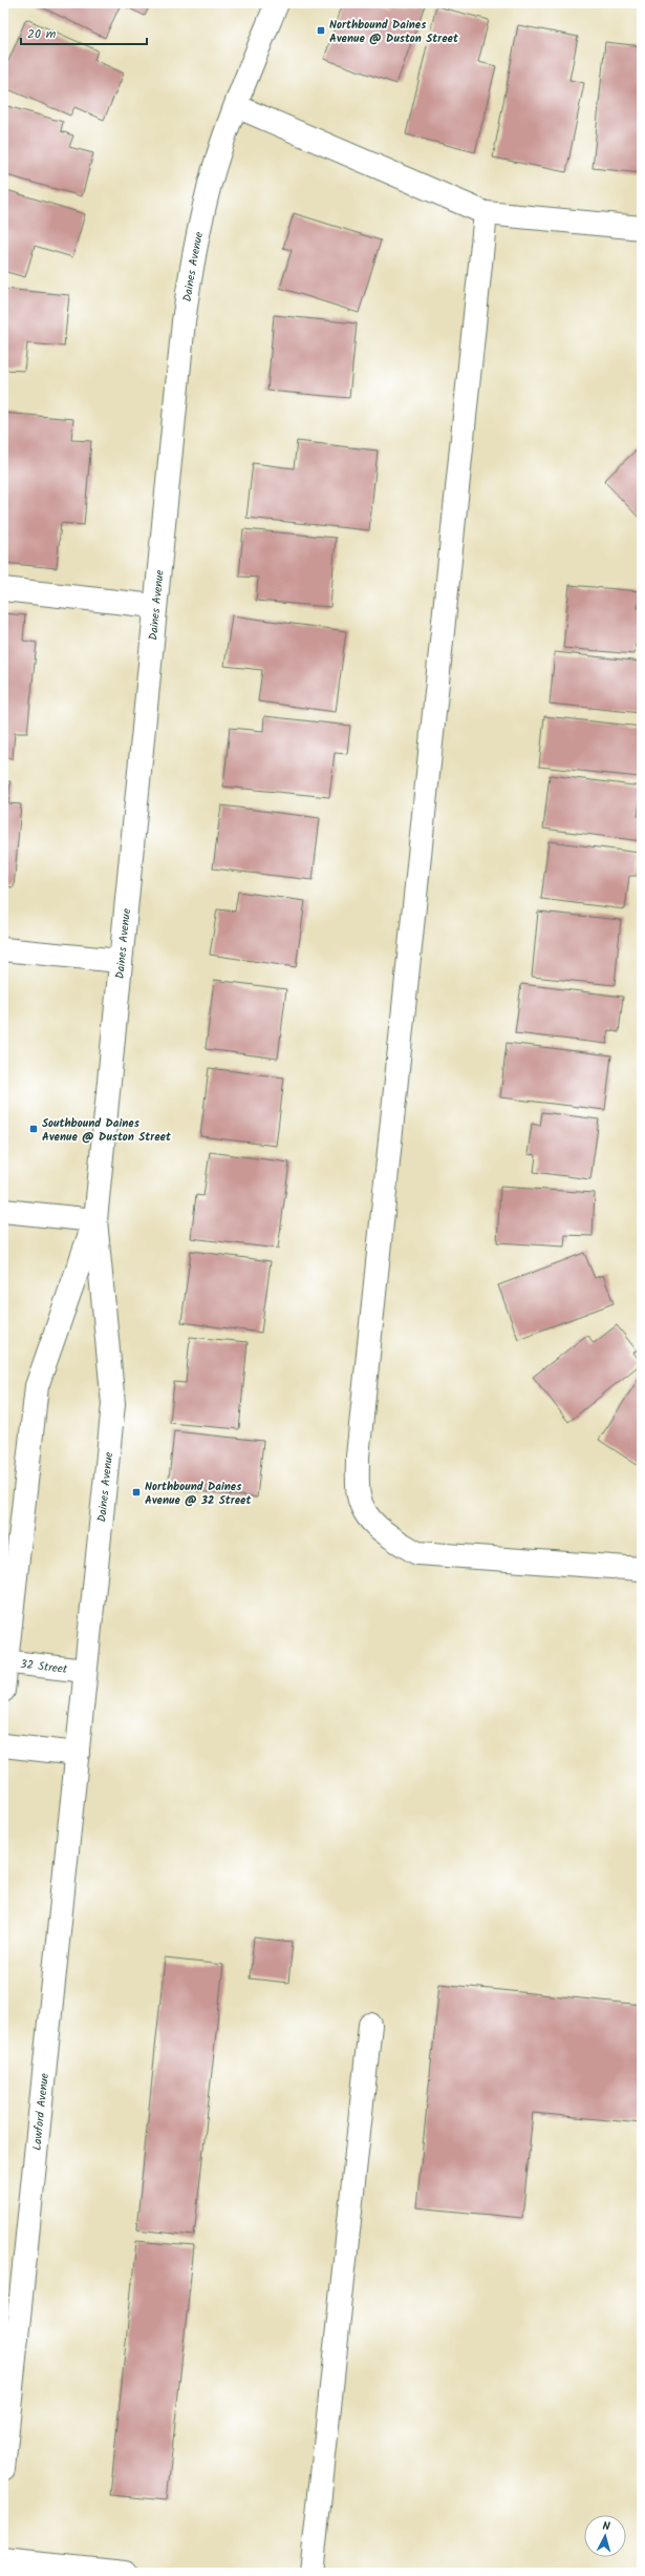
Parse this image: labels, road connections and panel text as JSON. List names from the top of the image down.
{
  "streets": {
    "street": ["Daines Avenue", "32 Street", "Lawford Avenue"]
  },
  "crossings": [
    ["Daines Avenue", "32 Street"],
    ["Daines Avenue", "Lawford Avenue"]
  ],
  "places": {
    "transit": ["Northbound Daines Avenue @ Duston Street", "Southbound Daines Avenue @ Duston Street", "Northbound Daines Avenue @ 32 Street"]
  },
  "scale_bar": "20 m",
  "north": "top"
}
